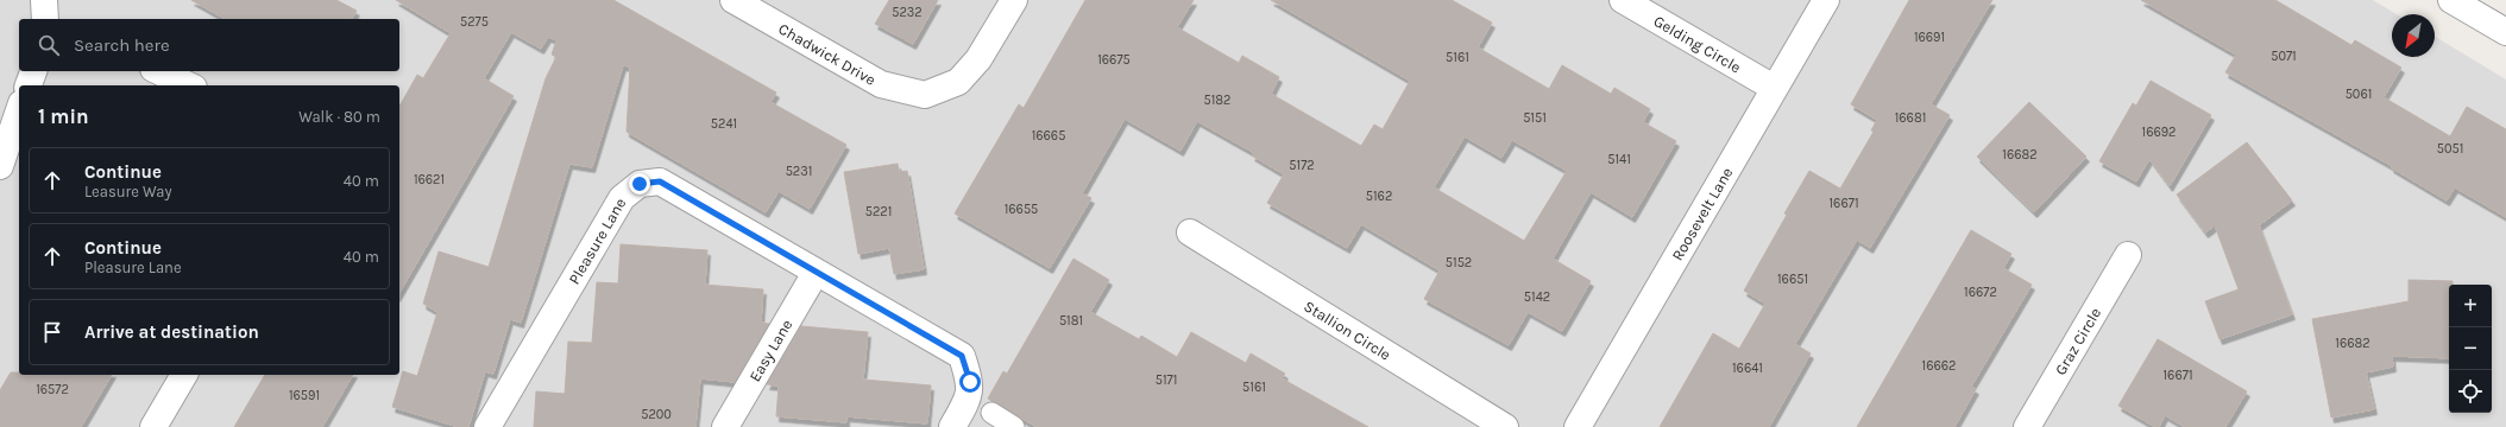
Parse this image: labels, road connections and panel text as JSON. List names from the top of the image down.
{
  "streets": {
    "street": [
      "Gelding Circle",
      "Chadwick Drive",
      "Roosevelt Lane",
      "Pleasure Lane",
      "Stallion Circle",
      "Graz Circle",
      "Easy Lane"
    ]
  },
  "crossings": [
    ["Gelding Circle", "Roosevelt Lane"],
    ["Pleasure Lane", "Easy Lane"]
  ],
  "house_numbers": [
    "5232",
    "5275",
    "16691",
    "5071",
    "5161",
    "16675",
    "5061",
    "5182",
    "5151",
    "16681",
    "5241",
    "16692",
    "16665",
    "5051",
    "16682",
    "5141",
    "5172",
    "5231",
    "16621",
    "5162",
    "16671",
    "16655",
    "5221",
    "5152",
    "16651",
    "16672",
    "5142",
    "5181",
    "16682",
    "16662",
    "16641",
    "16671",
    "5171",
    "5161",
    "16572",
    "16591",
    "5200"
  ],
  "north": "bottom left",
  "page": {
    "search": "Search here",
    "heading": ["1 min", "Walk · 80 m"],
    "list": [
      ["Continue", "Leasure Way", "40 m"],
      ["Continue", "Pleasure Lane", "40 m"],
      "Arrive at destination"
    ],
    "map_buttons": ["+", "−"]
  }
}
